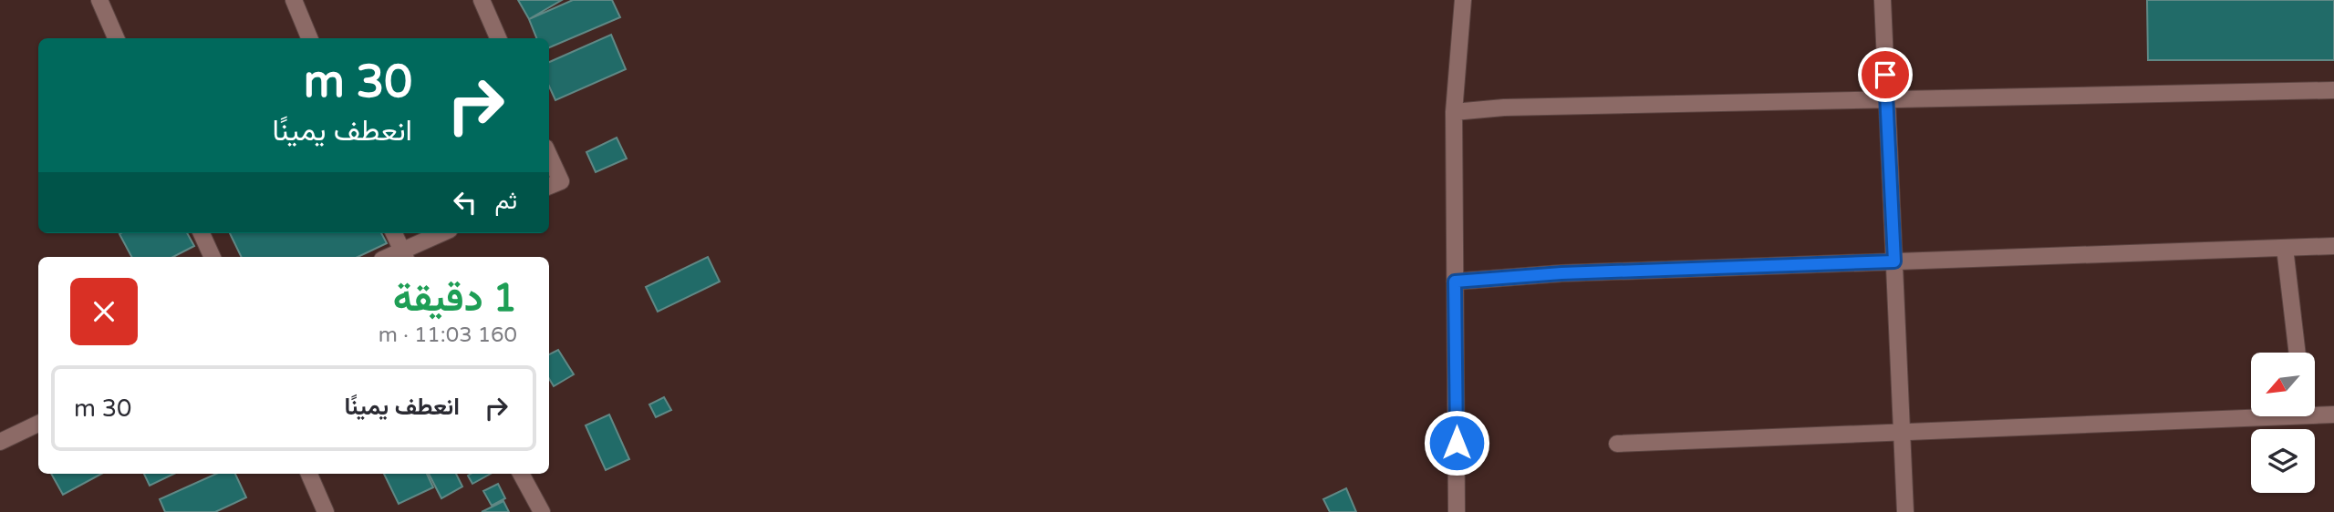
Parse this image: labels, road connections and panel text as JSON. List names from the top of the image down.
{
  "north": "bottom left",
  "page": {
    "turn": ["30 m", "انعطف يمينًا"],
    "then": "ثم",
    "heading": ["1 دقيقة", "160 m · 11:03"],
    "list": [
      {
        "name": "انعطف يمينًا",
        "value": "30 m"
      }
    ]
  }
}
